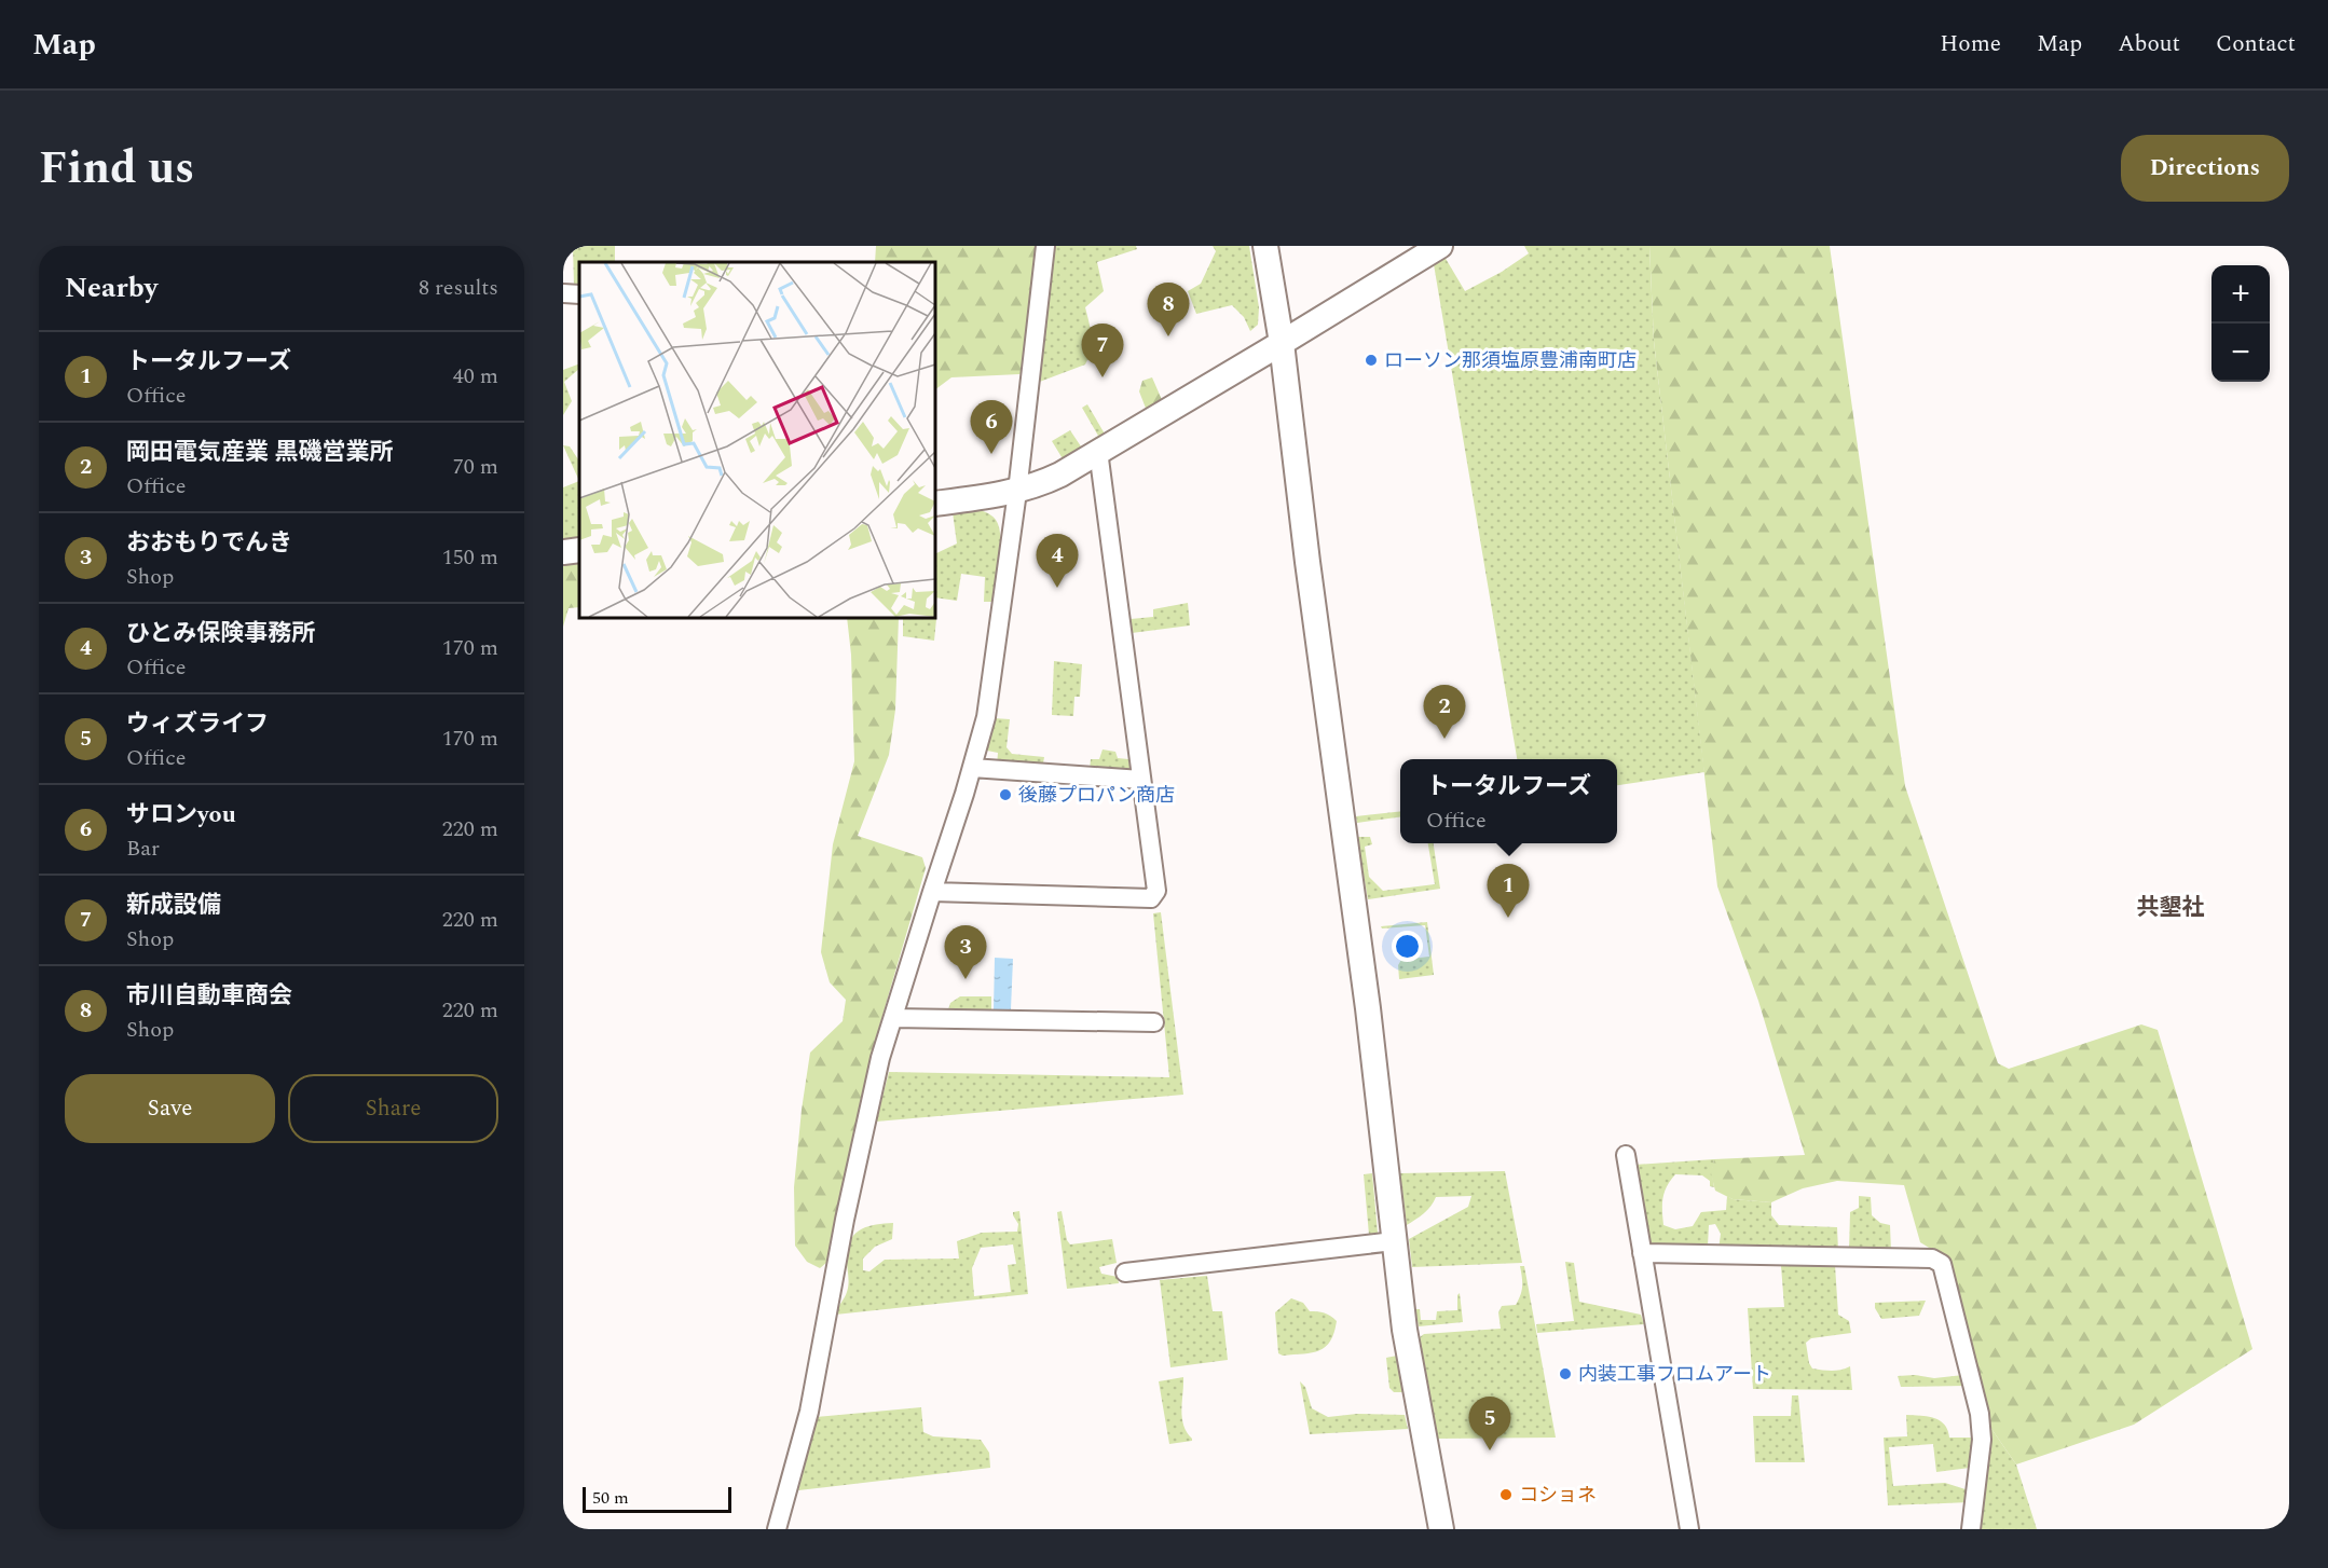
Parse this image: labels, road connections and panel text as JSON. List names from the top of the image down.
{
  "districts": ["共墾社"],
  "places": [
    "ローソン那須塩原豊浦南町店",
    "後藤プロパン商店",
    "内装工事フロムアート",
    "コショネ"
  ],
  "scale_bar": "50 m",
  "page": {
    "header": "Map",
    "nav": [
      "Home",
      "Map",
      "About",
      "Contact"
    ],
    "title": "Find us",
    "buttons": [
      "Directions",
      ["Save", "Share"]
    ],
    "heading": ["Nearby", "8 results"],
    "map_buttons": ["+", "−"],
    "pins": [
      "8",
      "7",
      "6",
      "4",
      "2",
      "1",
      "3",
      "5"
    ],
    "list": [
      {
        "mark": "1",
        "name": "トータルフーズ",
        "note": "Office",
        "value": "40 m"
      },
      {
        "mark": "2",
        "name": "岡田電気産業 黒磯営業所",
        "note": "Office",
        "value": "70 m"
      },
      {
        "mark": "3",
        "name": "おおもりでんき",
        "note": "Shop",
        "value": "150 m"
      },
      {
        "mark": "4",
        "name": "ひとみ保険事務所",
        "note": "Office",
        "value": "170 m"
      },
      {
        "mark": "5",
        "name": "ウィズライフ",
        "note": "Office",
        "value": "170 m"
      },
      {
        "mark": "6",
        "name": "サロンyou",
        "note": "Bar",
        "value": "220 m"
      },
      {
        "mark": "7",
        "name": "新成設備",
        "note": "Shop",
        "value": "220 m"
      },
      {
        "mark": "8",
        "name": "市川自動車商会",
        "note": "Shop",
        "value": "220 m"
      }
    ],
    "popup": ["トータルフーズ", "Office"],
    "scale": "50 m"
  }
}
